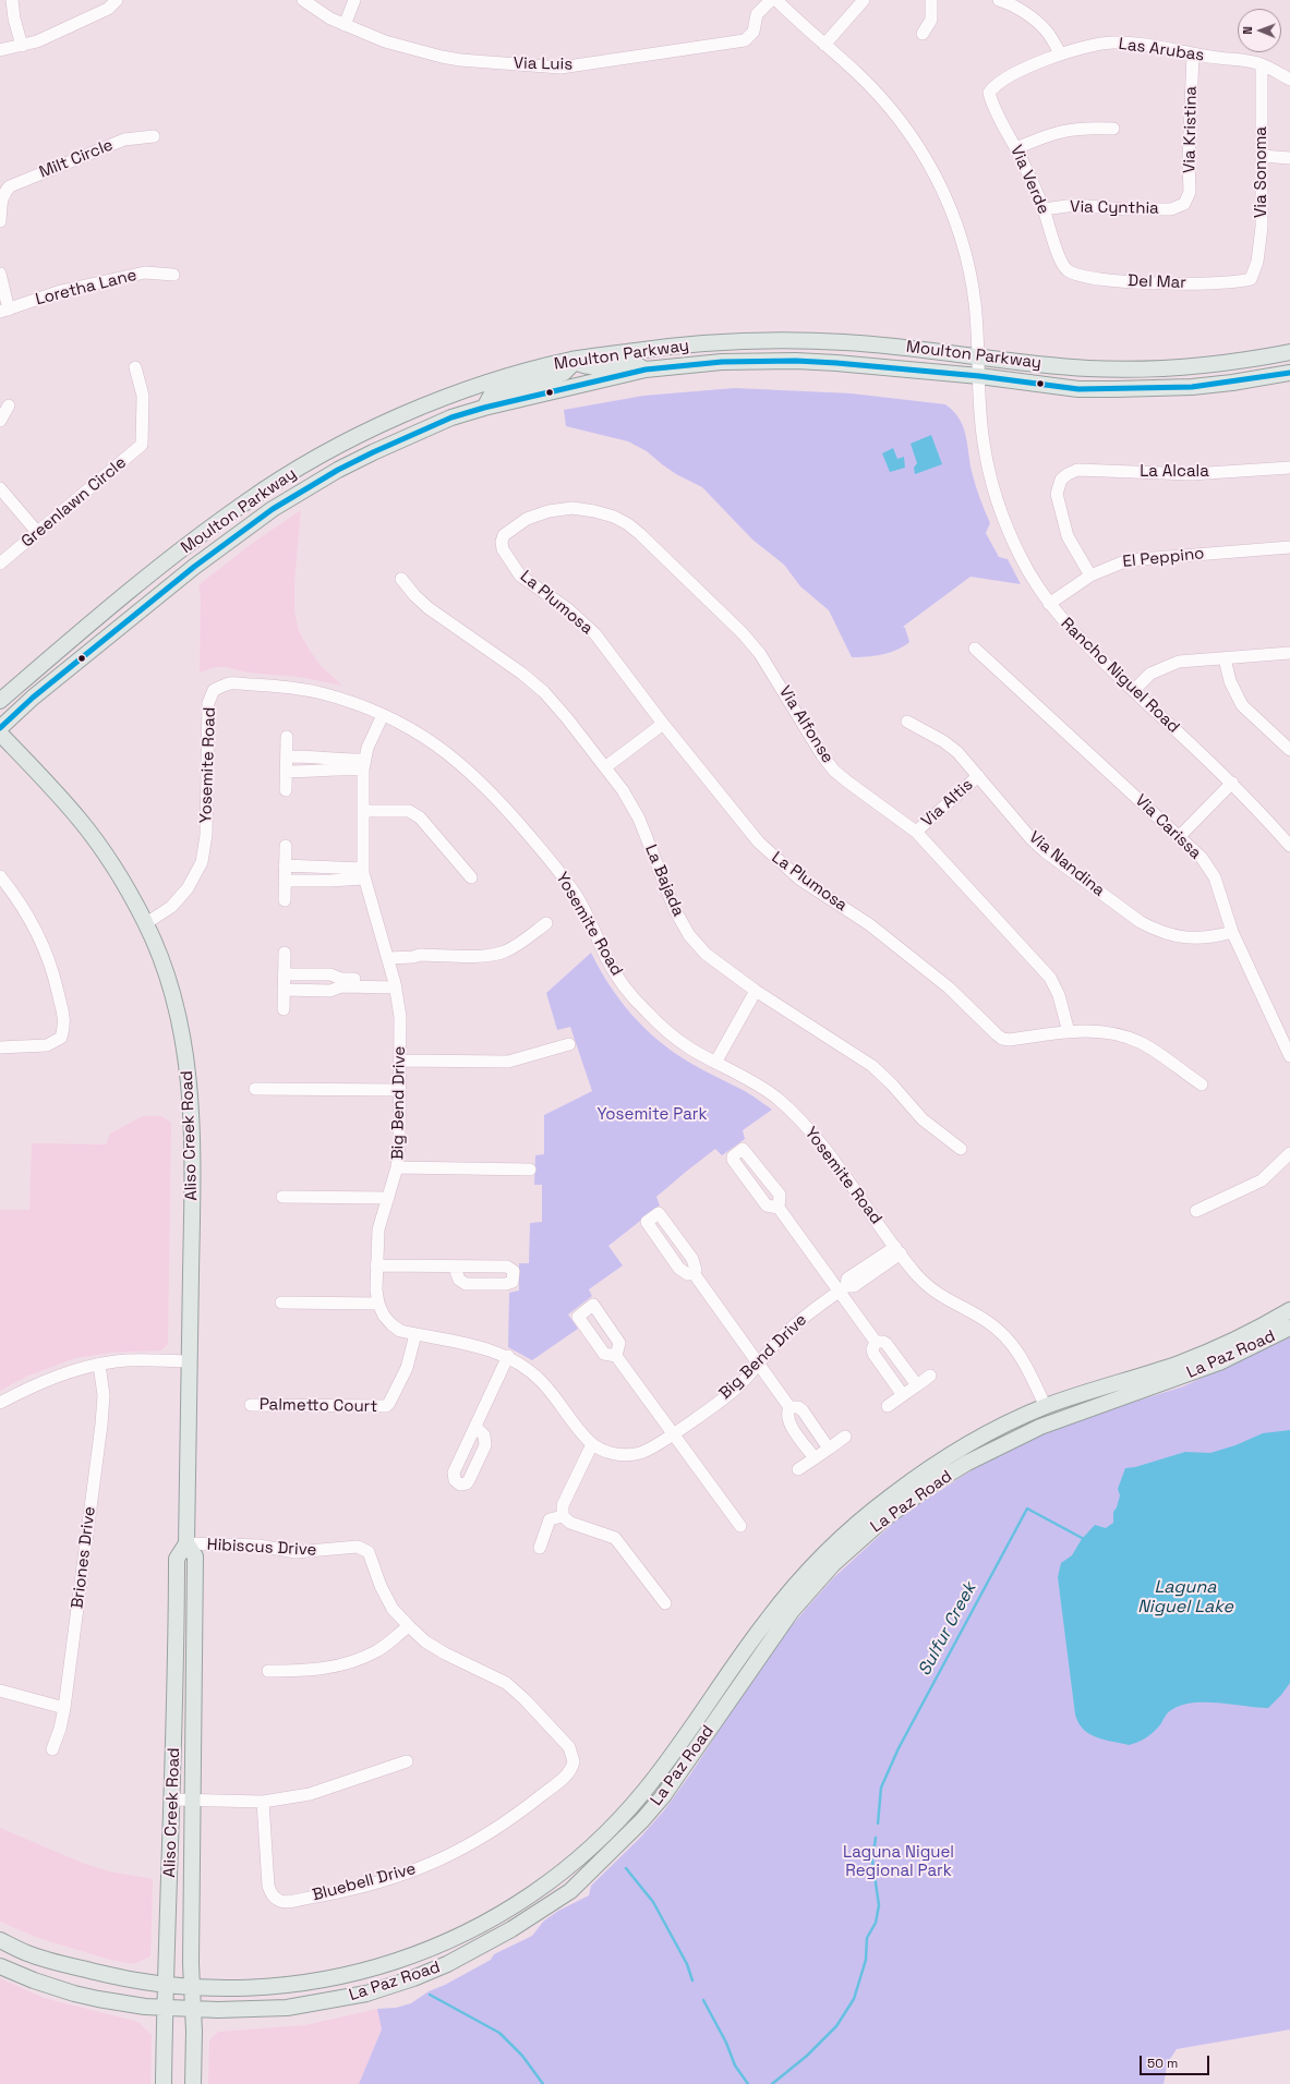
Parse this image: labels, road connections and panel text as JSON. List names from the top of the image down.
{
  "streets": {
    "main road": ["Moulton Parkway", "Aliso Creek Road", "La Paz Road"],
    "street": [
      "Las Arubas",
      "Via Luis",
      "Via Kristina",
      "Milt Circle",
      "Via Sonoma",
      "Via Verde",
      "Via Cynthia",
      "Del Mar",
      "Loretha Lane",
      "La Alcala",
      "Greenlawn Circle",
      "El Peppino",
      "La Plumosa",
      "Rancho Niguel Road",
      "Via Alfonse",
      "Yosemite Road",
      "Via Altis",
      "Via Carissa",
      "Via Nandina",
      "La Bajada",
      "Big Bend Drive",
      "Palmetto Court",
      "Hibiscus Drive",
      "Briones Drive",
      "Bluebell Drive"
    ]
  },
  "crossings": [
    ["Las Arubas", "Via Kristina"],
    ["Las Arubas", "Via Sonoma"],
    ["Las Arubas", "Via Verde"],
    ["Via Kristina", "Via Cynthia"],
    ["Via Sonoma", "Del Mar"],
    ["Via Verde", "Via Cynthia"],
    ["Via Verde", "Del Mar"],
    ["Moulton Parkway", "Rancho Niguel Road"],
    ["La Alcala", "El Peppino"],
    ["El Peppino", "Rancho Niguel Road"],
    ["La Plumosa", "Via Alfonse"],
    ["Via Alfonse", "Via Altis"],
    ["Yosemite Road", "Big Bend Drive"],
    ["Yosemite Road", "Aliso Creek Road"],
    ["Yosemite Road", "La Paz Road"],
    ["Via Altis", "Via Nandina"],
    ["Via Carissa", "Via Nandina"],
    ["Big Bend Drive", "Palmetto Court"],
    ["Aliso Creek Road", "La Paz Road"],
    ["Aliso Creek Road", "Hibiscus Drive"],
    ["Hibiscus Drive", "Bluebell Drive"]
  ],
  "water": ["Laguna Niguel Lake", "Sulfur Creek"],
  "parks": ["Yosemite Park", "Laguna Niguel Regional Park"],
  "scale_bar": "50 m",
  "north": "left"
}
